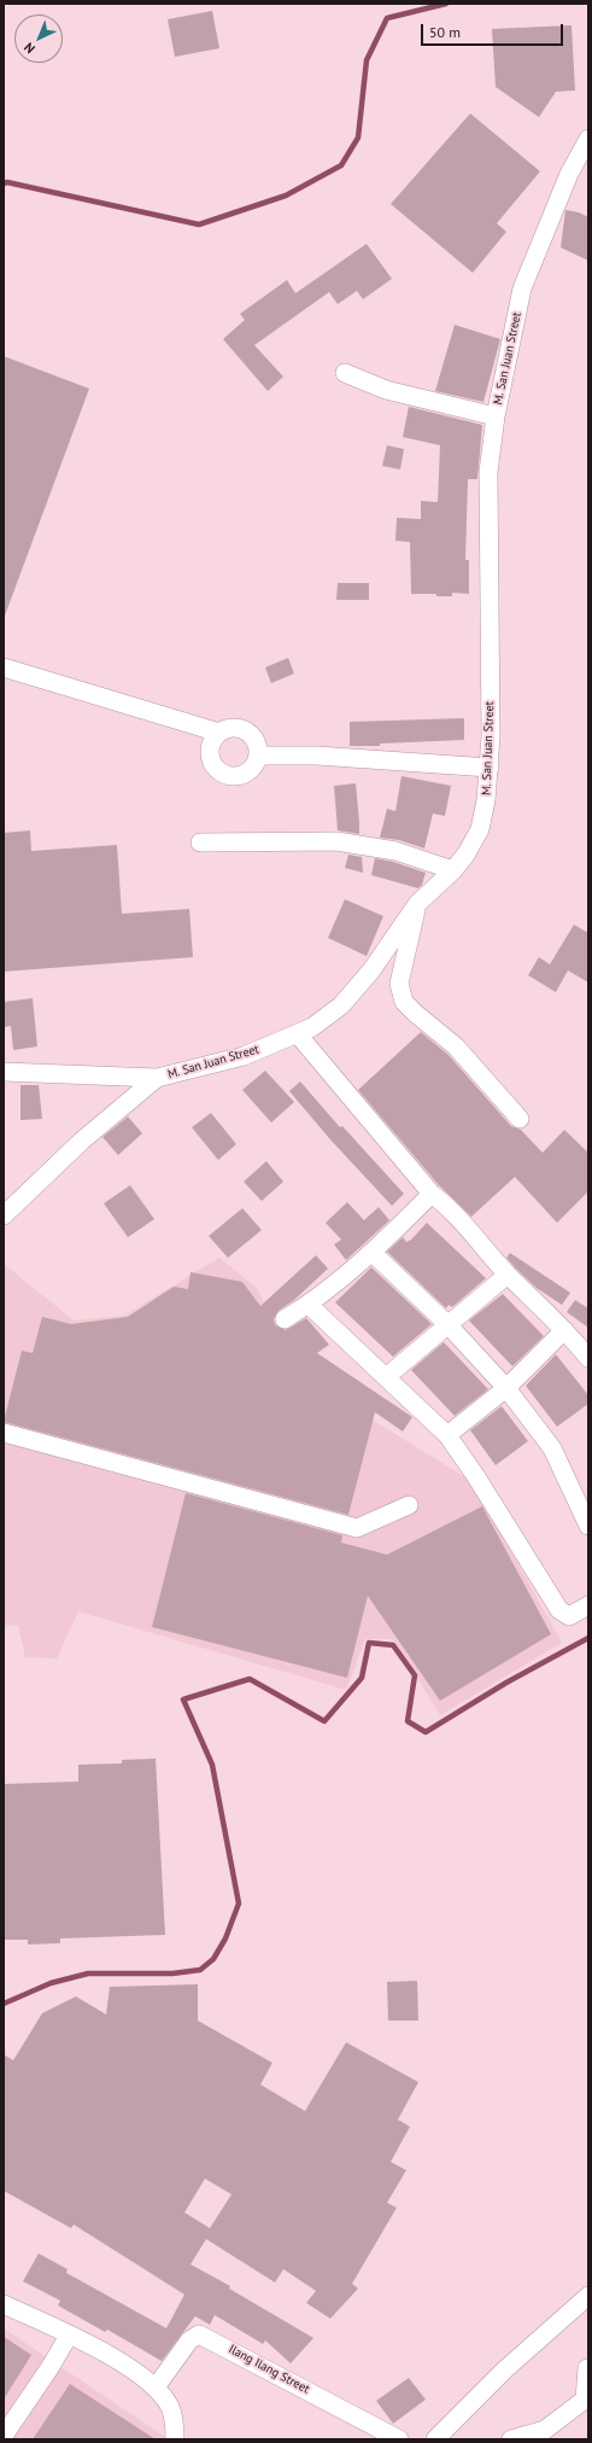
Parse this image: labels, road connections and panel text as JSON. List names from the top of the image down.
{
  "streets": {
    "street": ["M. San Juan Street", "Ilang Ilang Street"]
  },
  "scale_bar": "50 m",
  "north": "bottom left"
}
